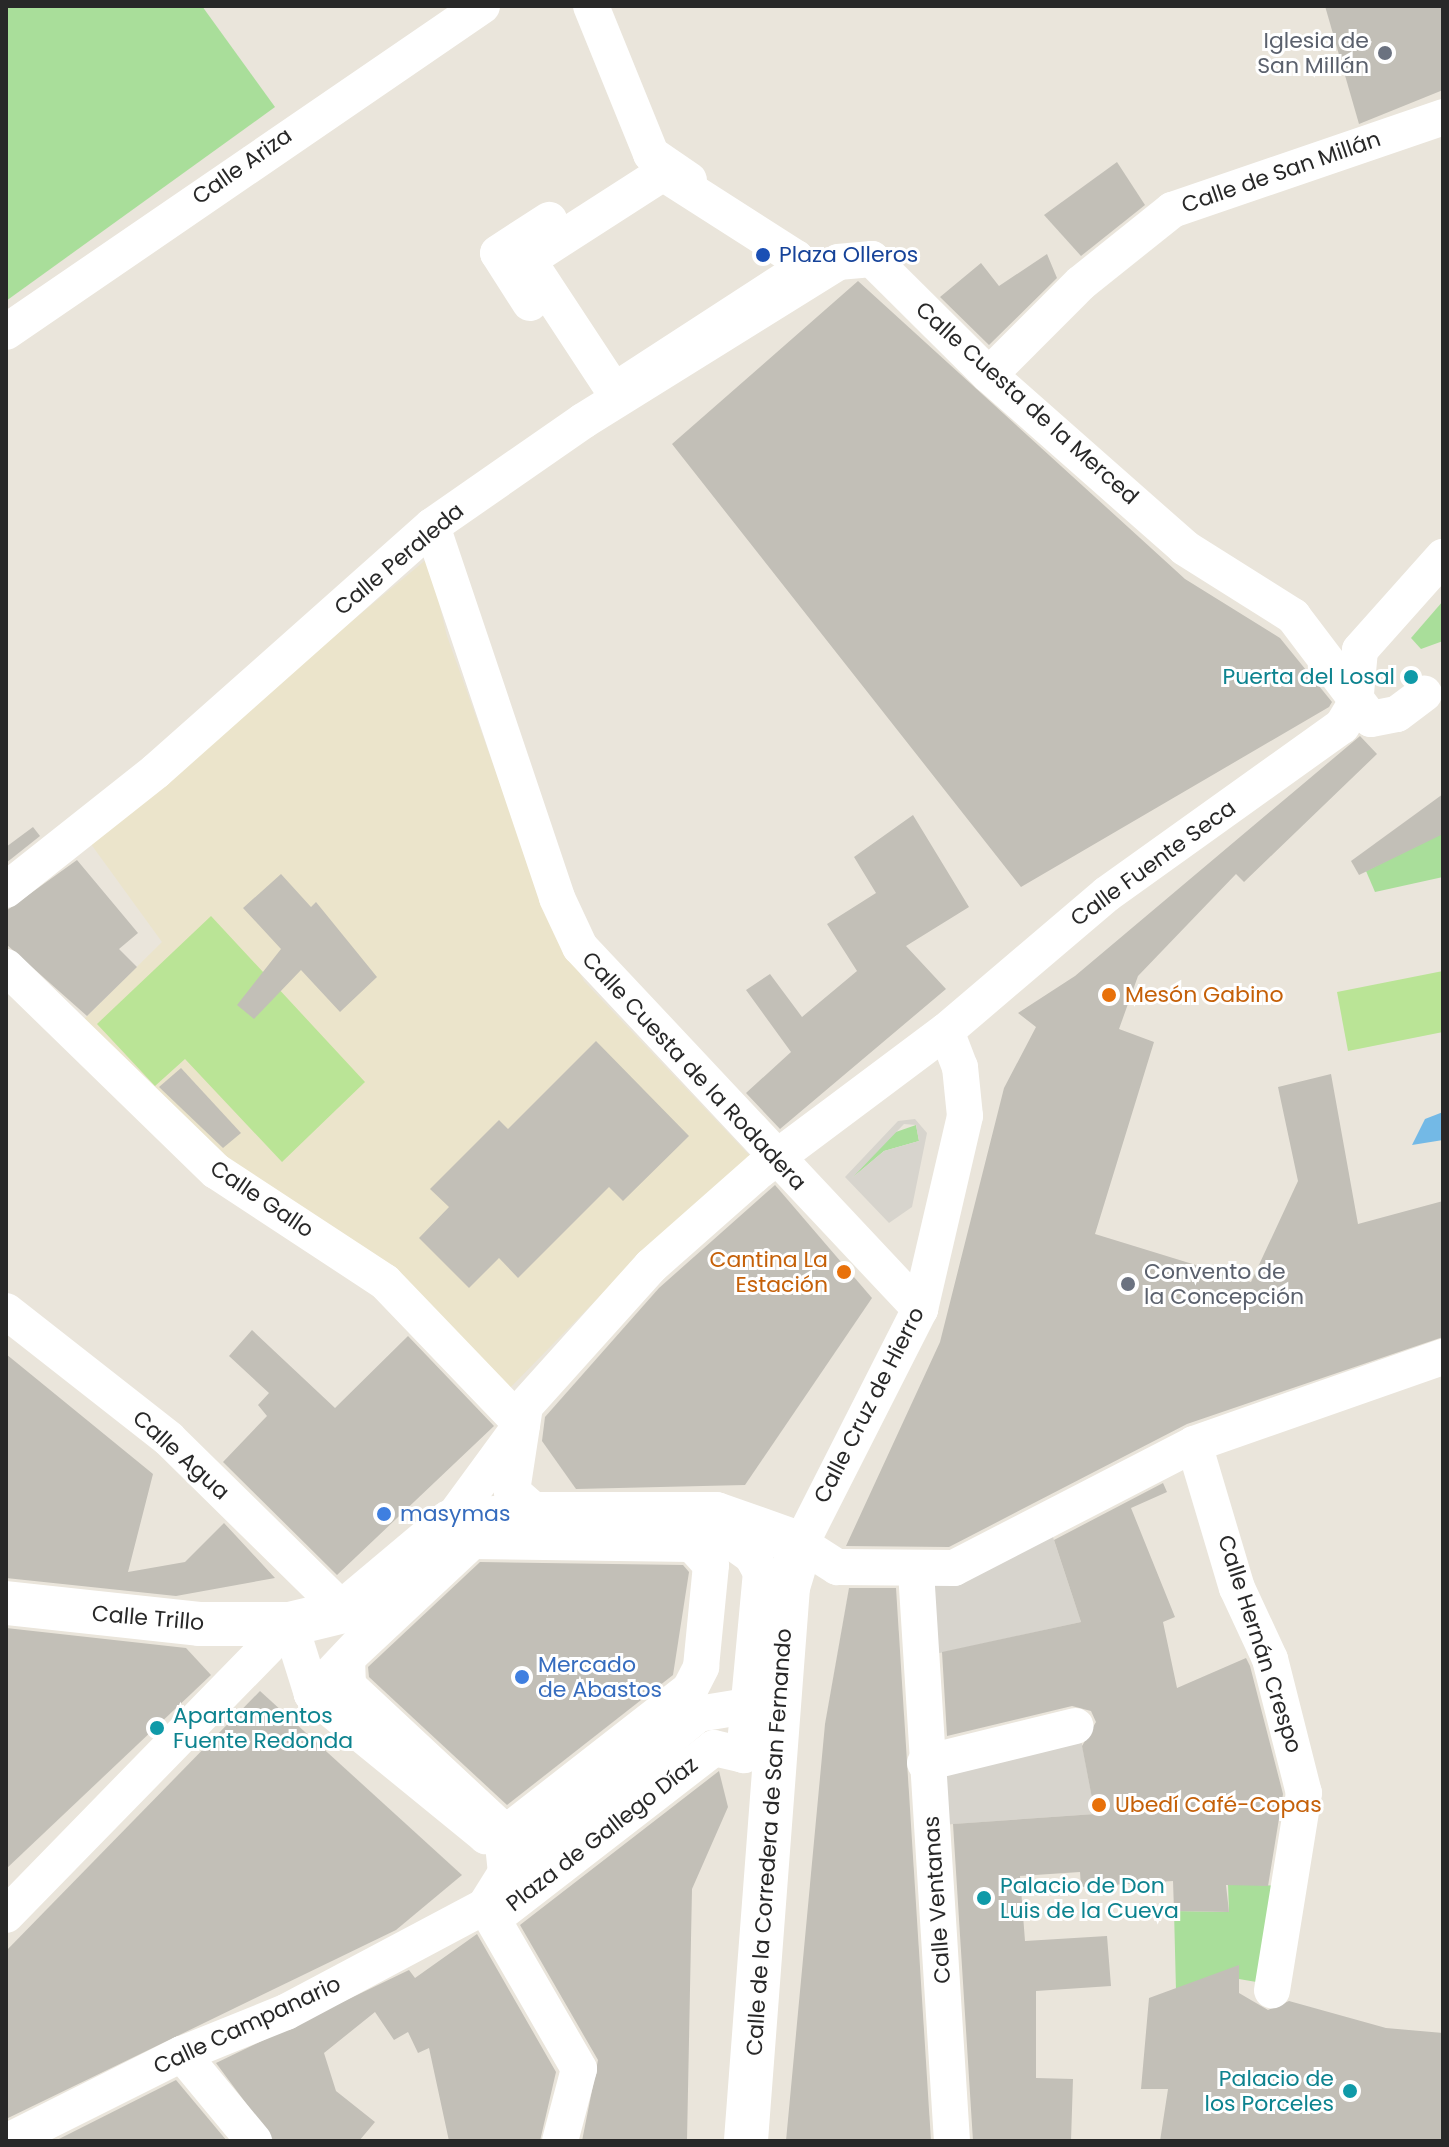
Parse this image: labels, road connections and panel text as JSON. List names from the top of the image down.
{
  "streets": {
    "street": [
      "Calle Ariza",
      "Calle de San Millán",
      "Calle Cuesta de la Merced",
      "Calle Peraleda",
      "Calle Fuente Seca",
      "Calle Cuesta de la Rodadera",
      "Calle Gallo",
      "Calle Cruz de Hierro",
      "Calle Agua",
      "Calle Trillo",
      "Calle Hernán Crespo",
      "Plaza de Gallego Díaz",
      "Calle de la Corredera de San Fernando",
      "Calle Ventanas",
      "Calle Campanario"
    ]
  },
  "crossings": [
    ["Calle de San Millán", "Calle Cuesta de la Merced"],
    ["Calle Cuesta de la Merced", "Calle Peraleda"],
    ["Calle Cuesta de la Merced", "Calle Fuente Seca"],
    ["Calle Peraleda", "Calle Cuesta de la Rodadera"],
    ["Calle Fuente Seca", "Calle Cuesta de la Rodadera"],
    ["Calle Fuente Seca", "Calle Gallo"],
    ["Calle Fuente Seca", "Calle Cruz de Hierro"],
    ["Calle Cuesta de la Rodadera", "Calle Cruz de Hierro"],
    ["Calle Cruz de Hierro", "Calle de la Corredera de San Fernando"],
    ["Calle Trillo", "Plaza de Gallego Díaz"],
    ["Plaza de Gallego Díaz", "Calle de la Corredera de San Fernando"],
    ["Plaza de Gallego Díaz", "Calle Campanario"]
  ],
  "places": [
    "Iglesia de San Millán",
    "Plaza Olleros",
    "Puerta del Losal",
    "Mesón Gabino",
    "Cantina La Estación",
    "Convento de la Concepción",
    "masymas",
    "Mercado de Abastos",
    "Apartamentos Fuente Redonda",
    "Ubedí Café-Copas",
    "Palacio de Don Luis de la Cueva",
    "Palacio de los Porceles"
  ]
}
